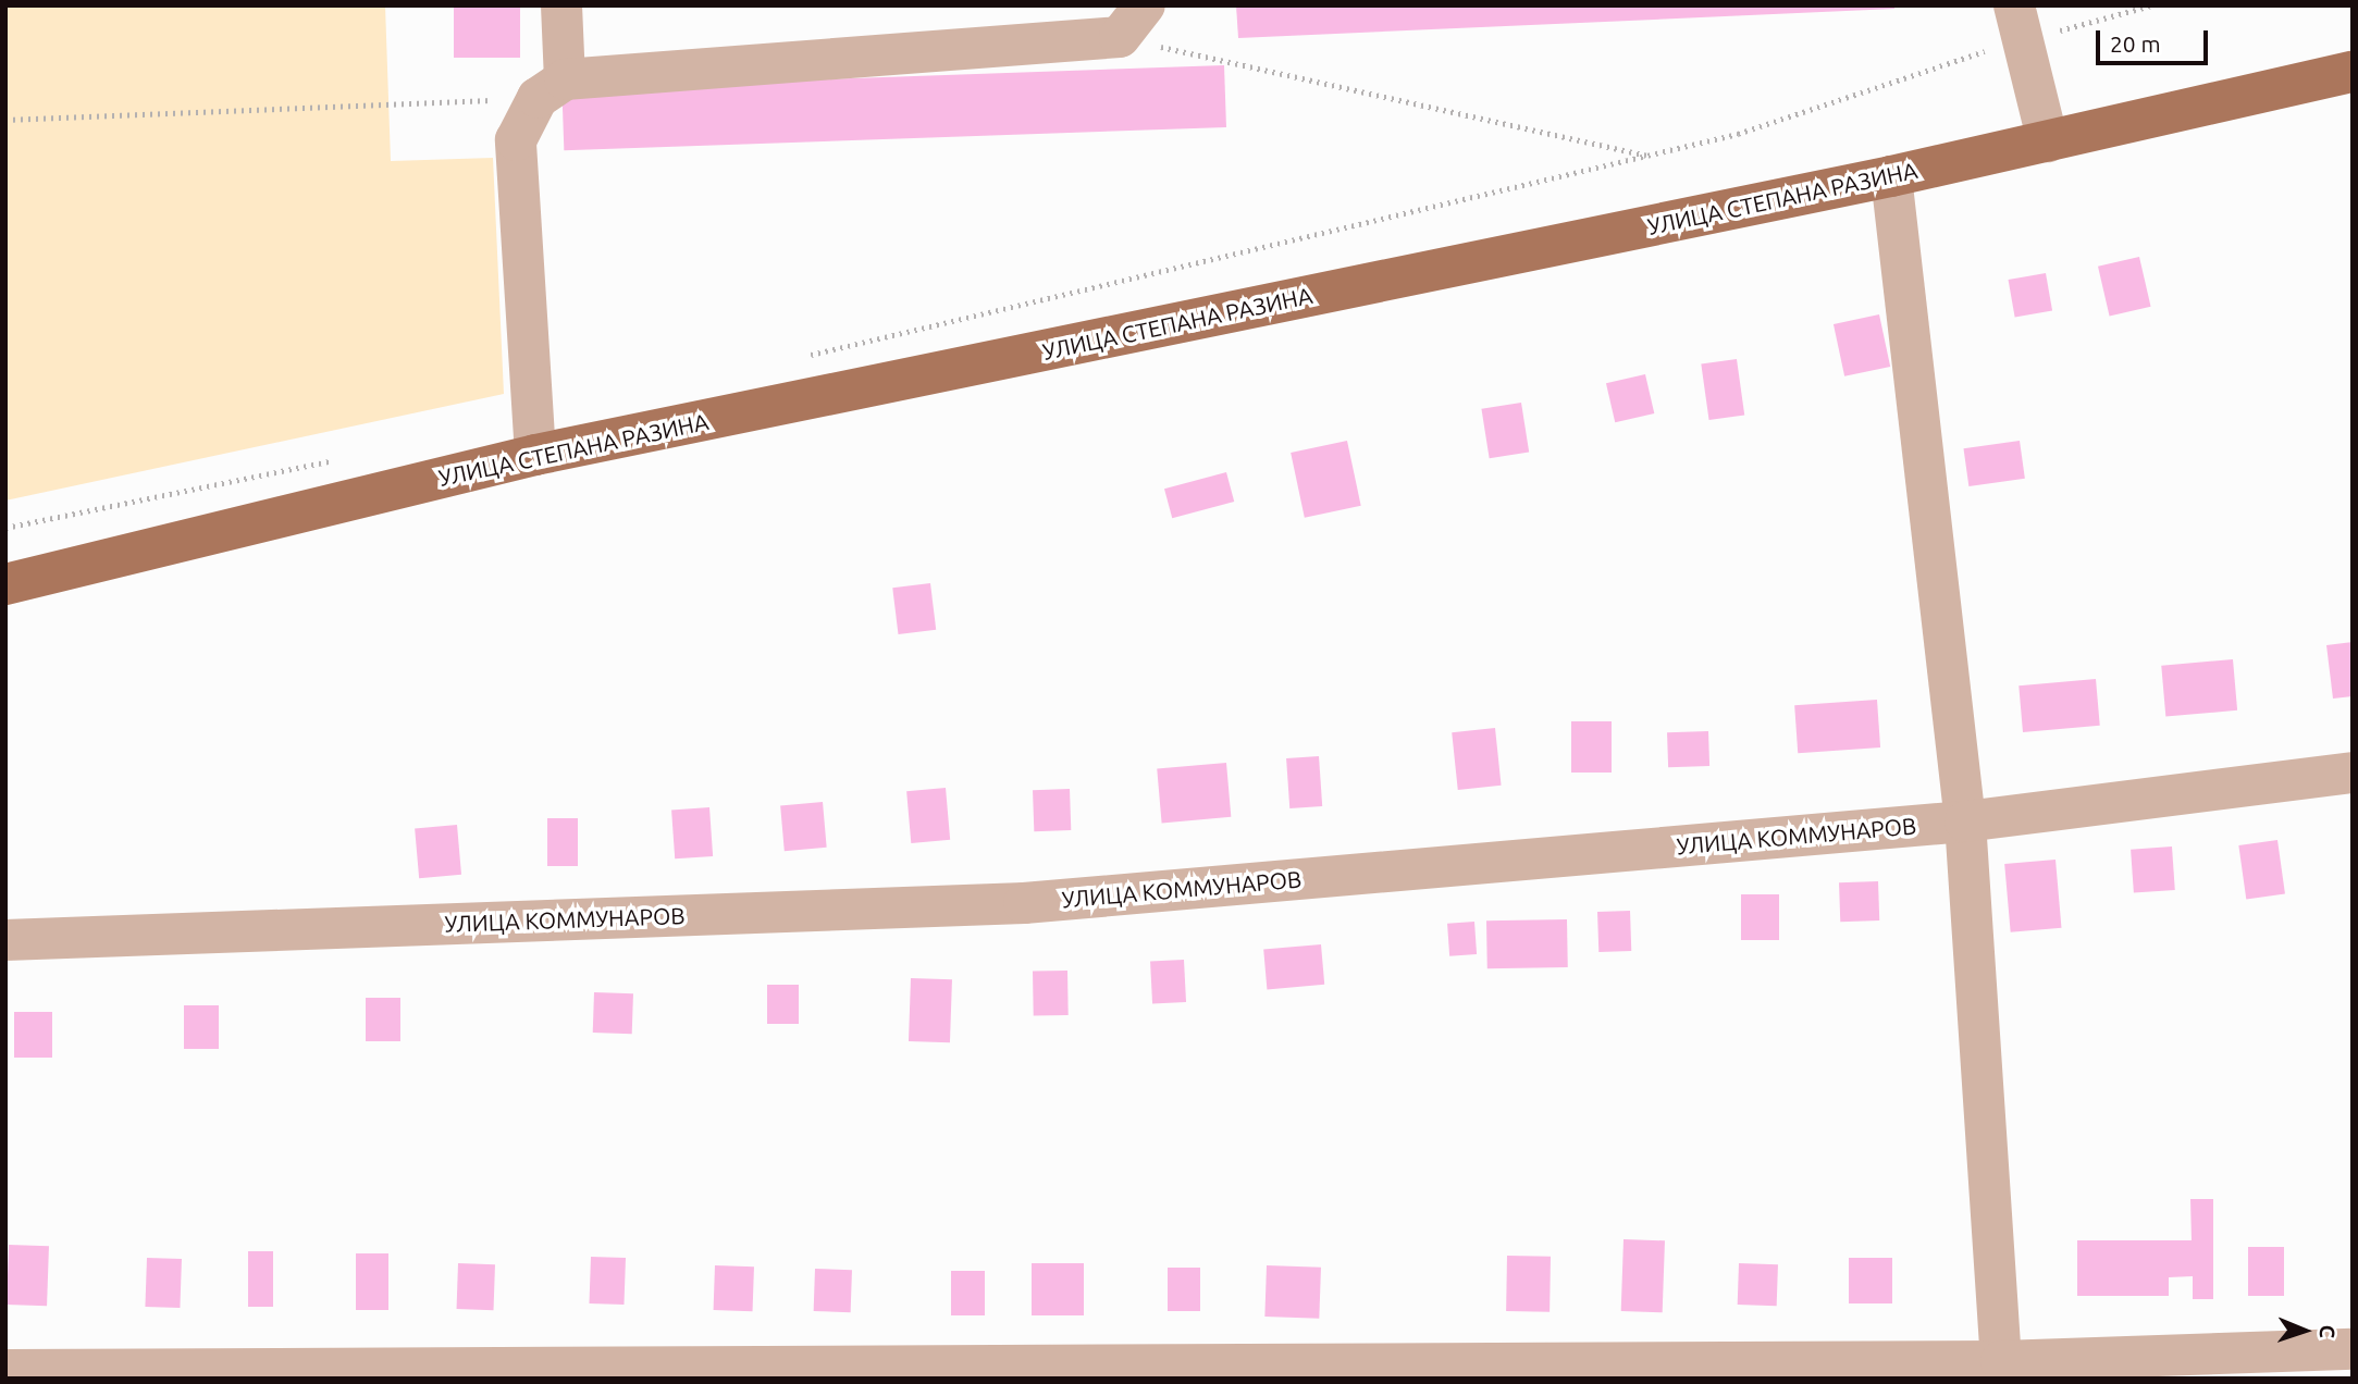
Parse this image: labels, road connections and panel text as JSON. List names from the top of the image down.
{
  "streets": {
    "main road": ["УЛИЦА СТЕПАНА РАЗИНА"],
    "street": ["УЛИЦА КОММУНАРОВ"]
  },
  "scale_bar": "20 m",
  "north": "right"
}
